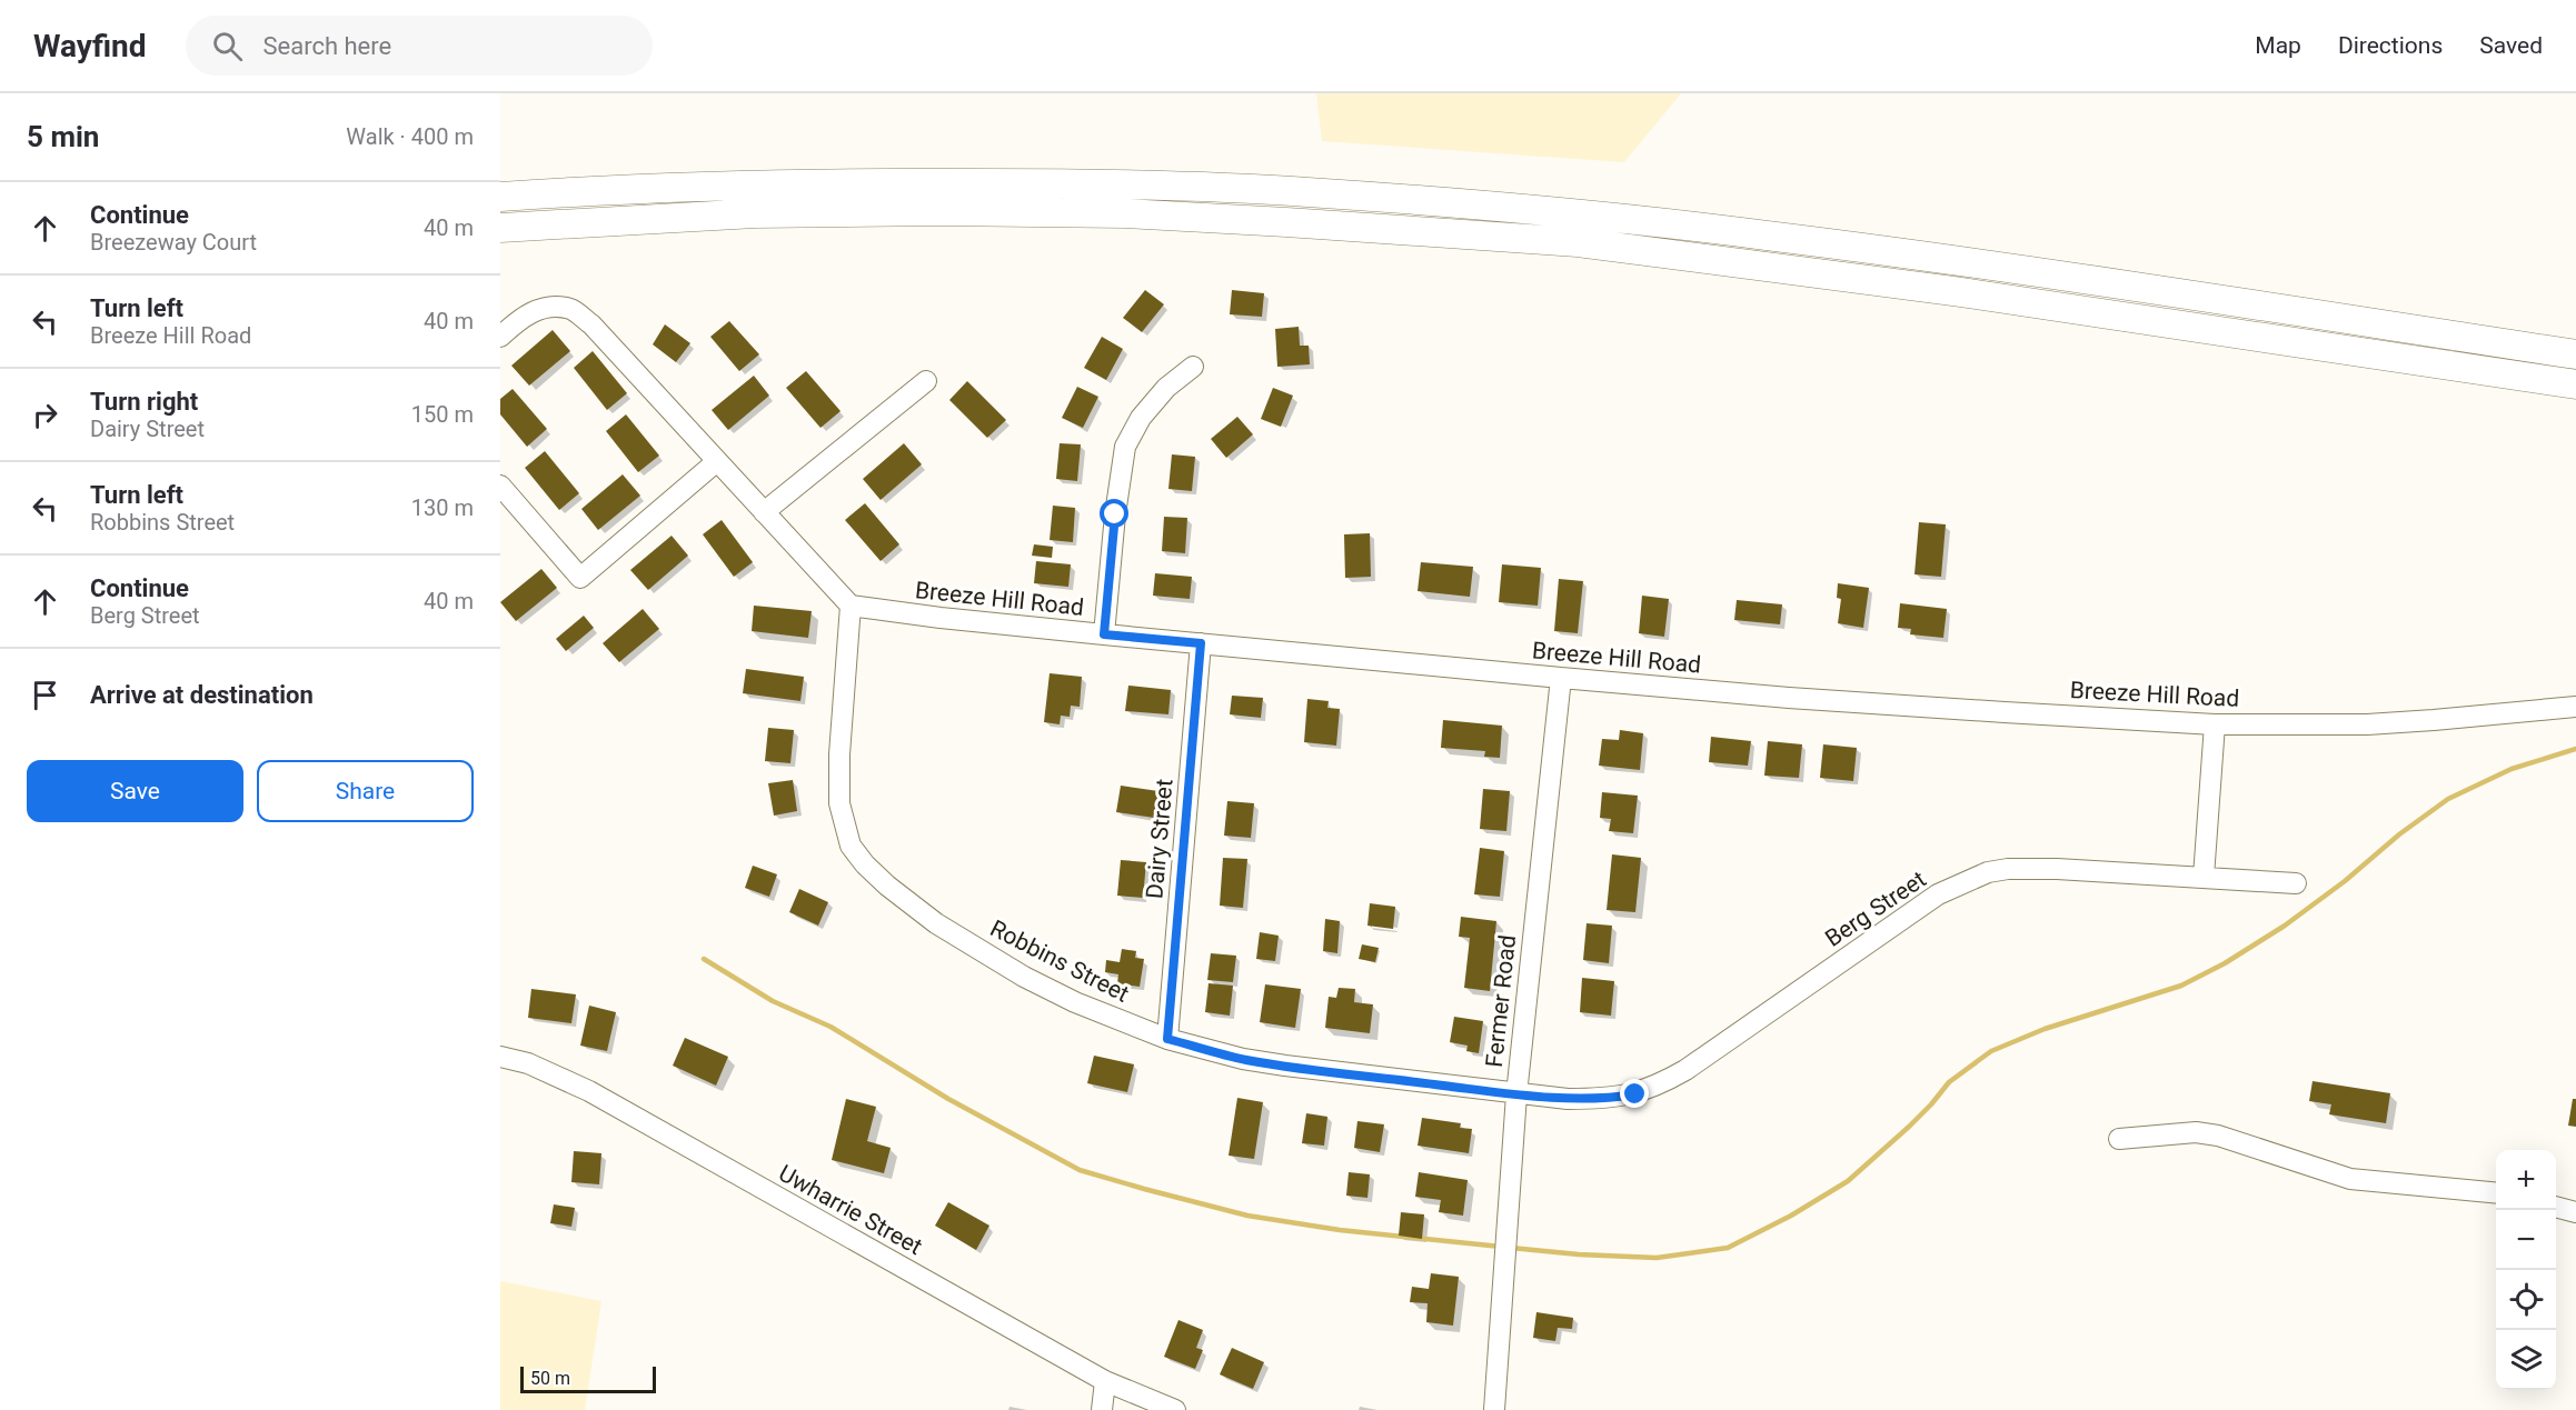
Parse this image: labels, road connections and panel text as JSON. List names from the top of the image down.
{
  "streets": {
    "street": [
      "Breeze Hill Road",
      "Dairy Street",
      "Berg Street",
      "Robbins Street",
      "Fermer Road",
      "Uwharrie Street"
    ]
  },
  "crossings": [
    ["Breeze Hill Road", "Dairy Street"],
    ["Breeze Hill Road", "Robbins Street"],
    ["Breeze Hill Road", "Fermer Road"],
    ["Dairy Street", "Robbins Street"],
    ["Berg Street", "Robbins Street"],
    ["Berg Street", "Fermer Road"],
    ["Robbins Street", "Fermer Road"]
  ],
  "scale_bar": "50 m",
  "page": {
    "header": "Wayfind",
    "search": "Search here",
    "nav": ["Map", "Directions", "Saved"],
    "heading": ["5 min", "Walk · 400 m"],
    "list": [
      ["Continue", "Breezeway Court", "40 m"],
      ["Turn left", "Breeze Hill Road", "40 m"],
      ["Turn right", "Dairy Street", "150 m"],
      ["Turn left", "Robbins Street", "130 m"],
      ["Continue", "Berg Street", "40 m"],
      "Arrive at destination"
    ],
    "buttons": ["Save", "Share"],
    "map_buttons": ["+", "−"],
    "scale": "50 m"
  }
}
